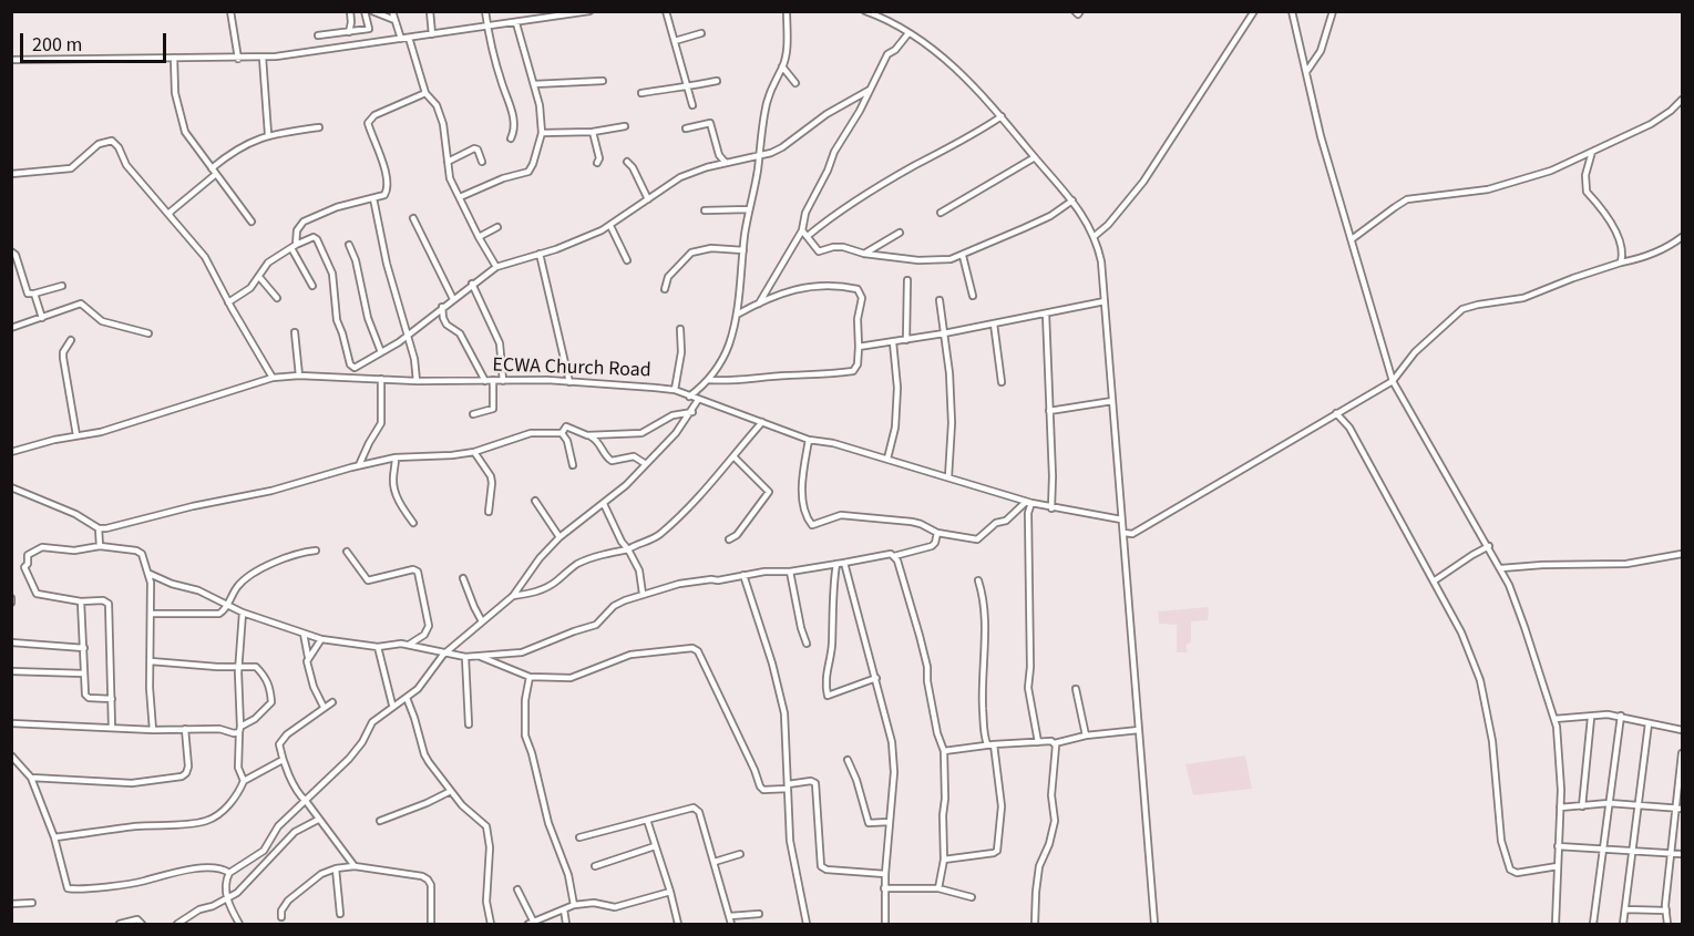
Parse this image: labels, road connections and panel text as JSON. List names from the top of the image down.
{
  "streets": {
    "street": ["ECWA Church Road"]
  },
  "scale_bar": "200 m"
}
